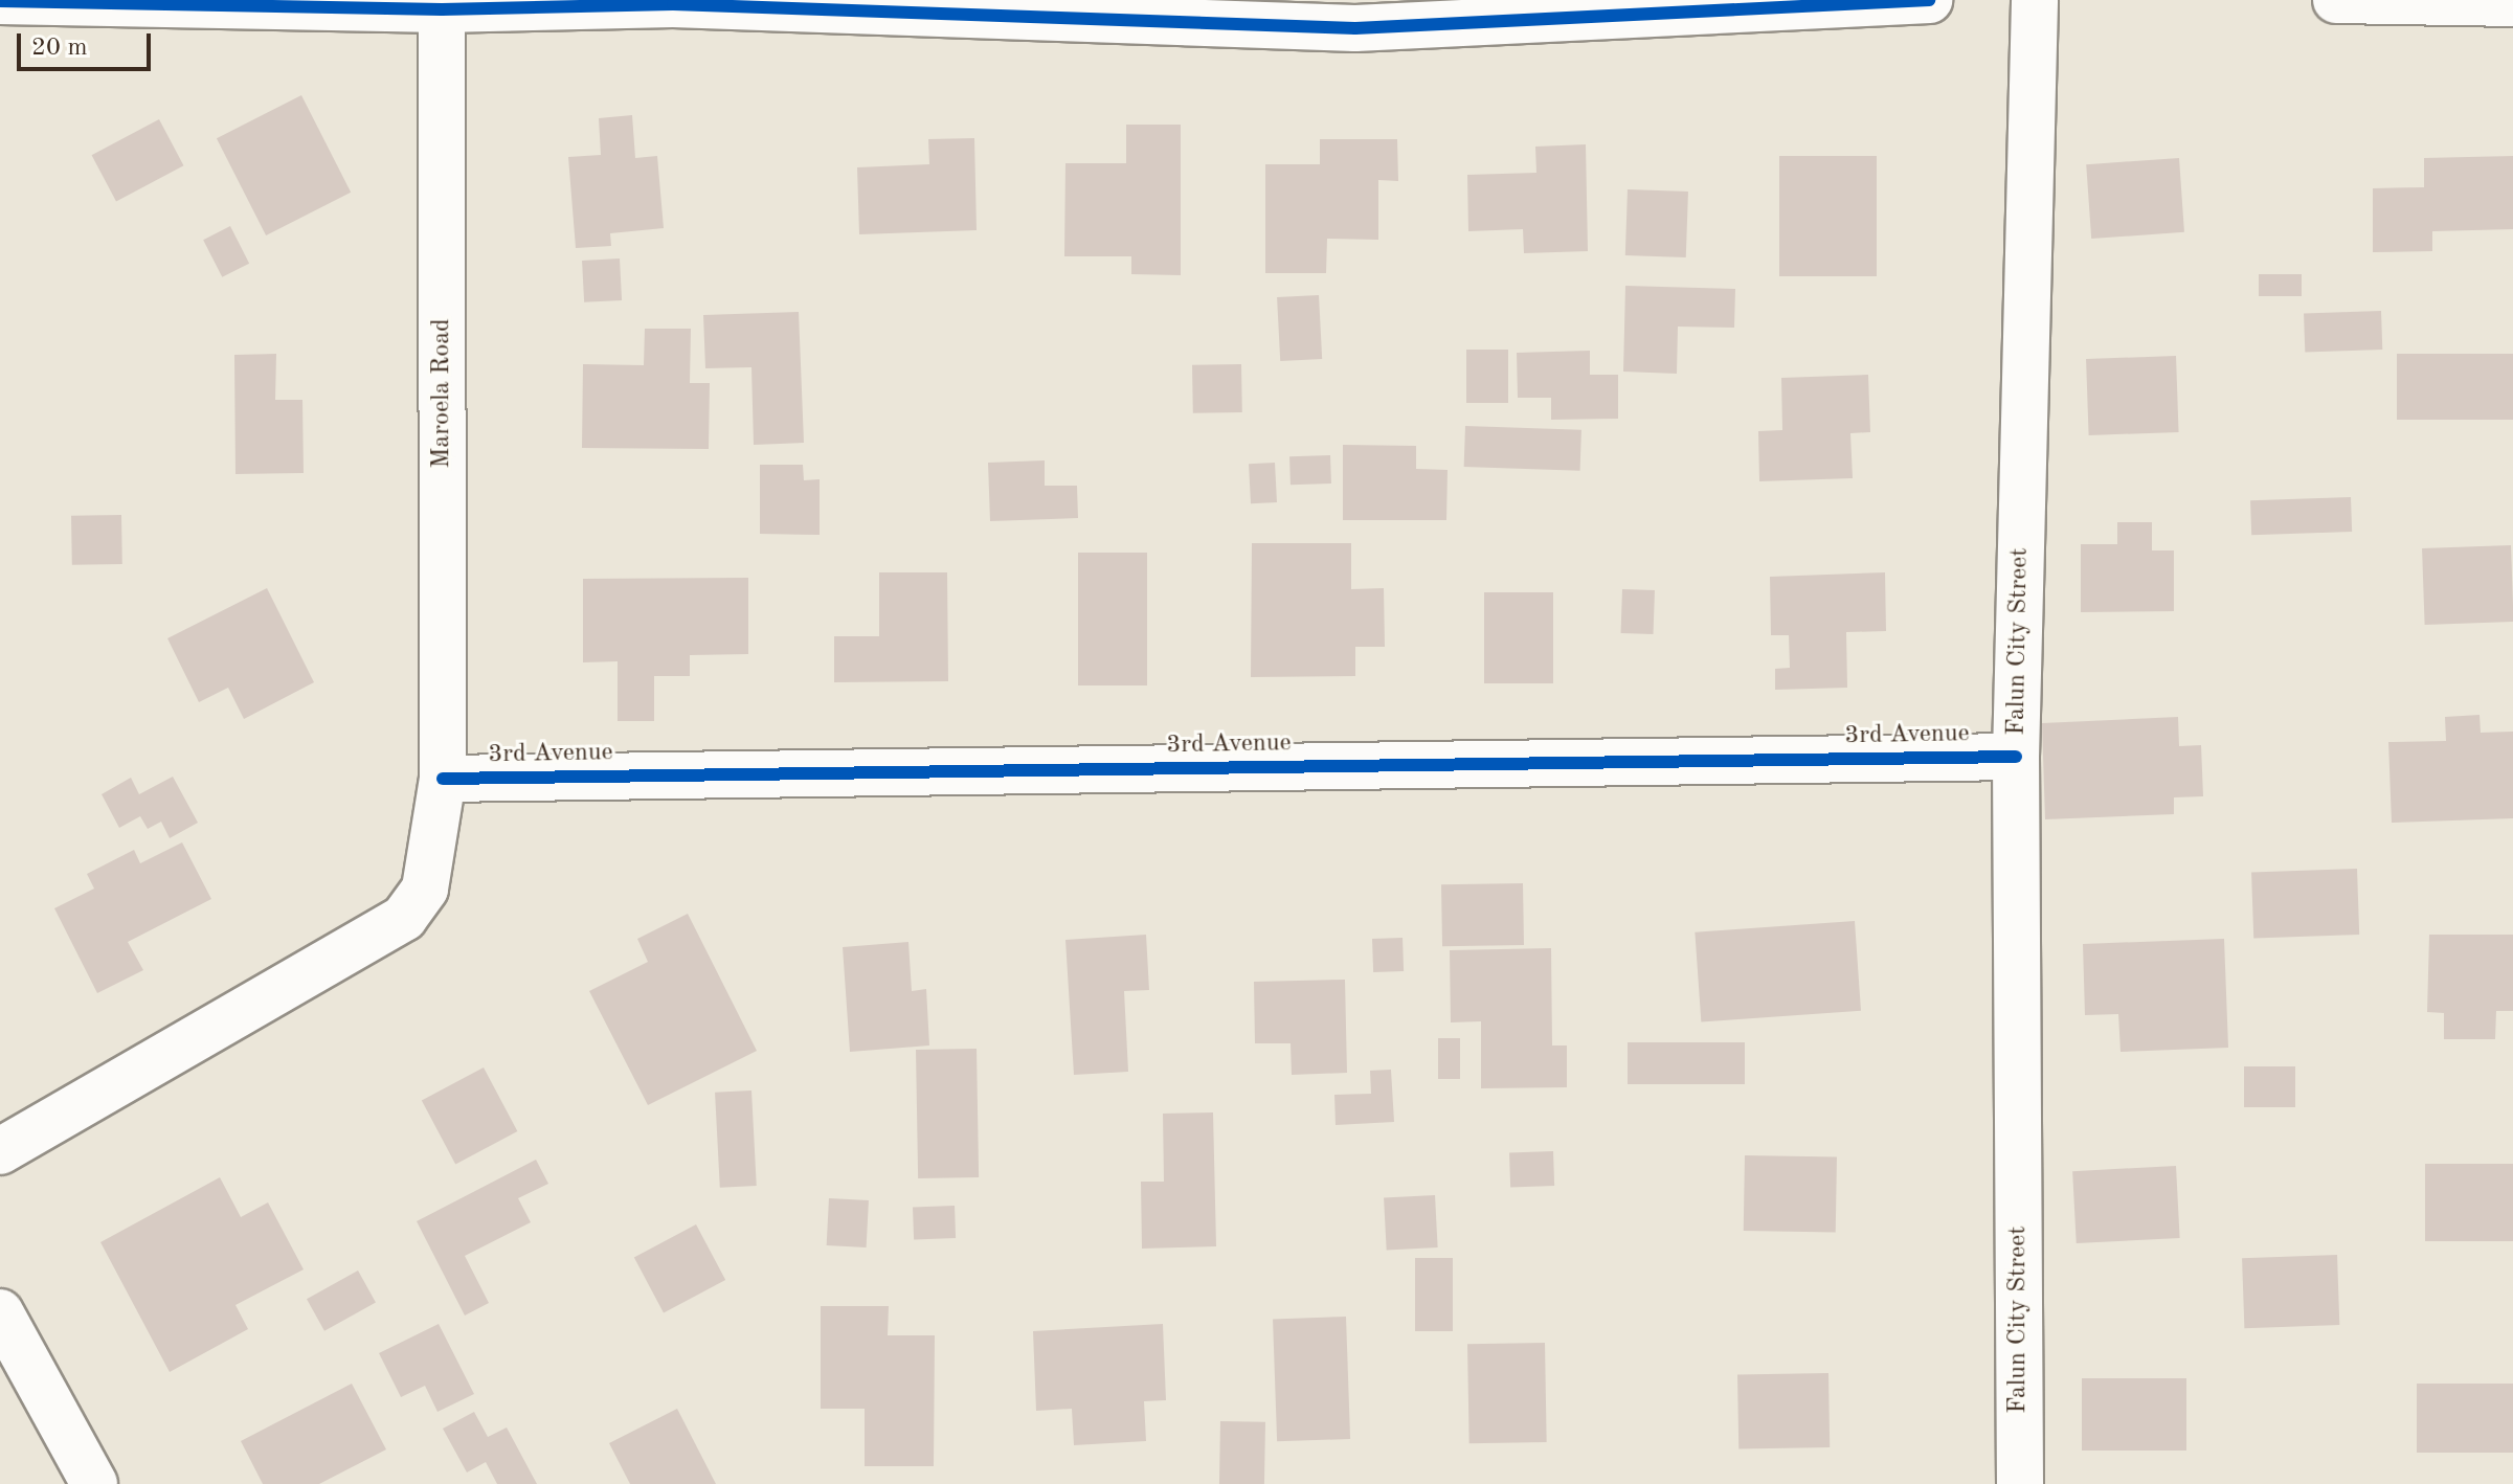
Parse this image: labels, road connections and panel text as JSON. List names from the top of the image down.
{
  "streets": {
    "street": ["Maroela Road", "Falun City Street", "3rd Avenue"]
  },
  "crossings": [
    ["Maroela Road", "3rd Avenue"],
    ["Falun City Street", "3rd Avenue"]
  ],
  "scale_bar": "20 m"
}
